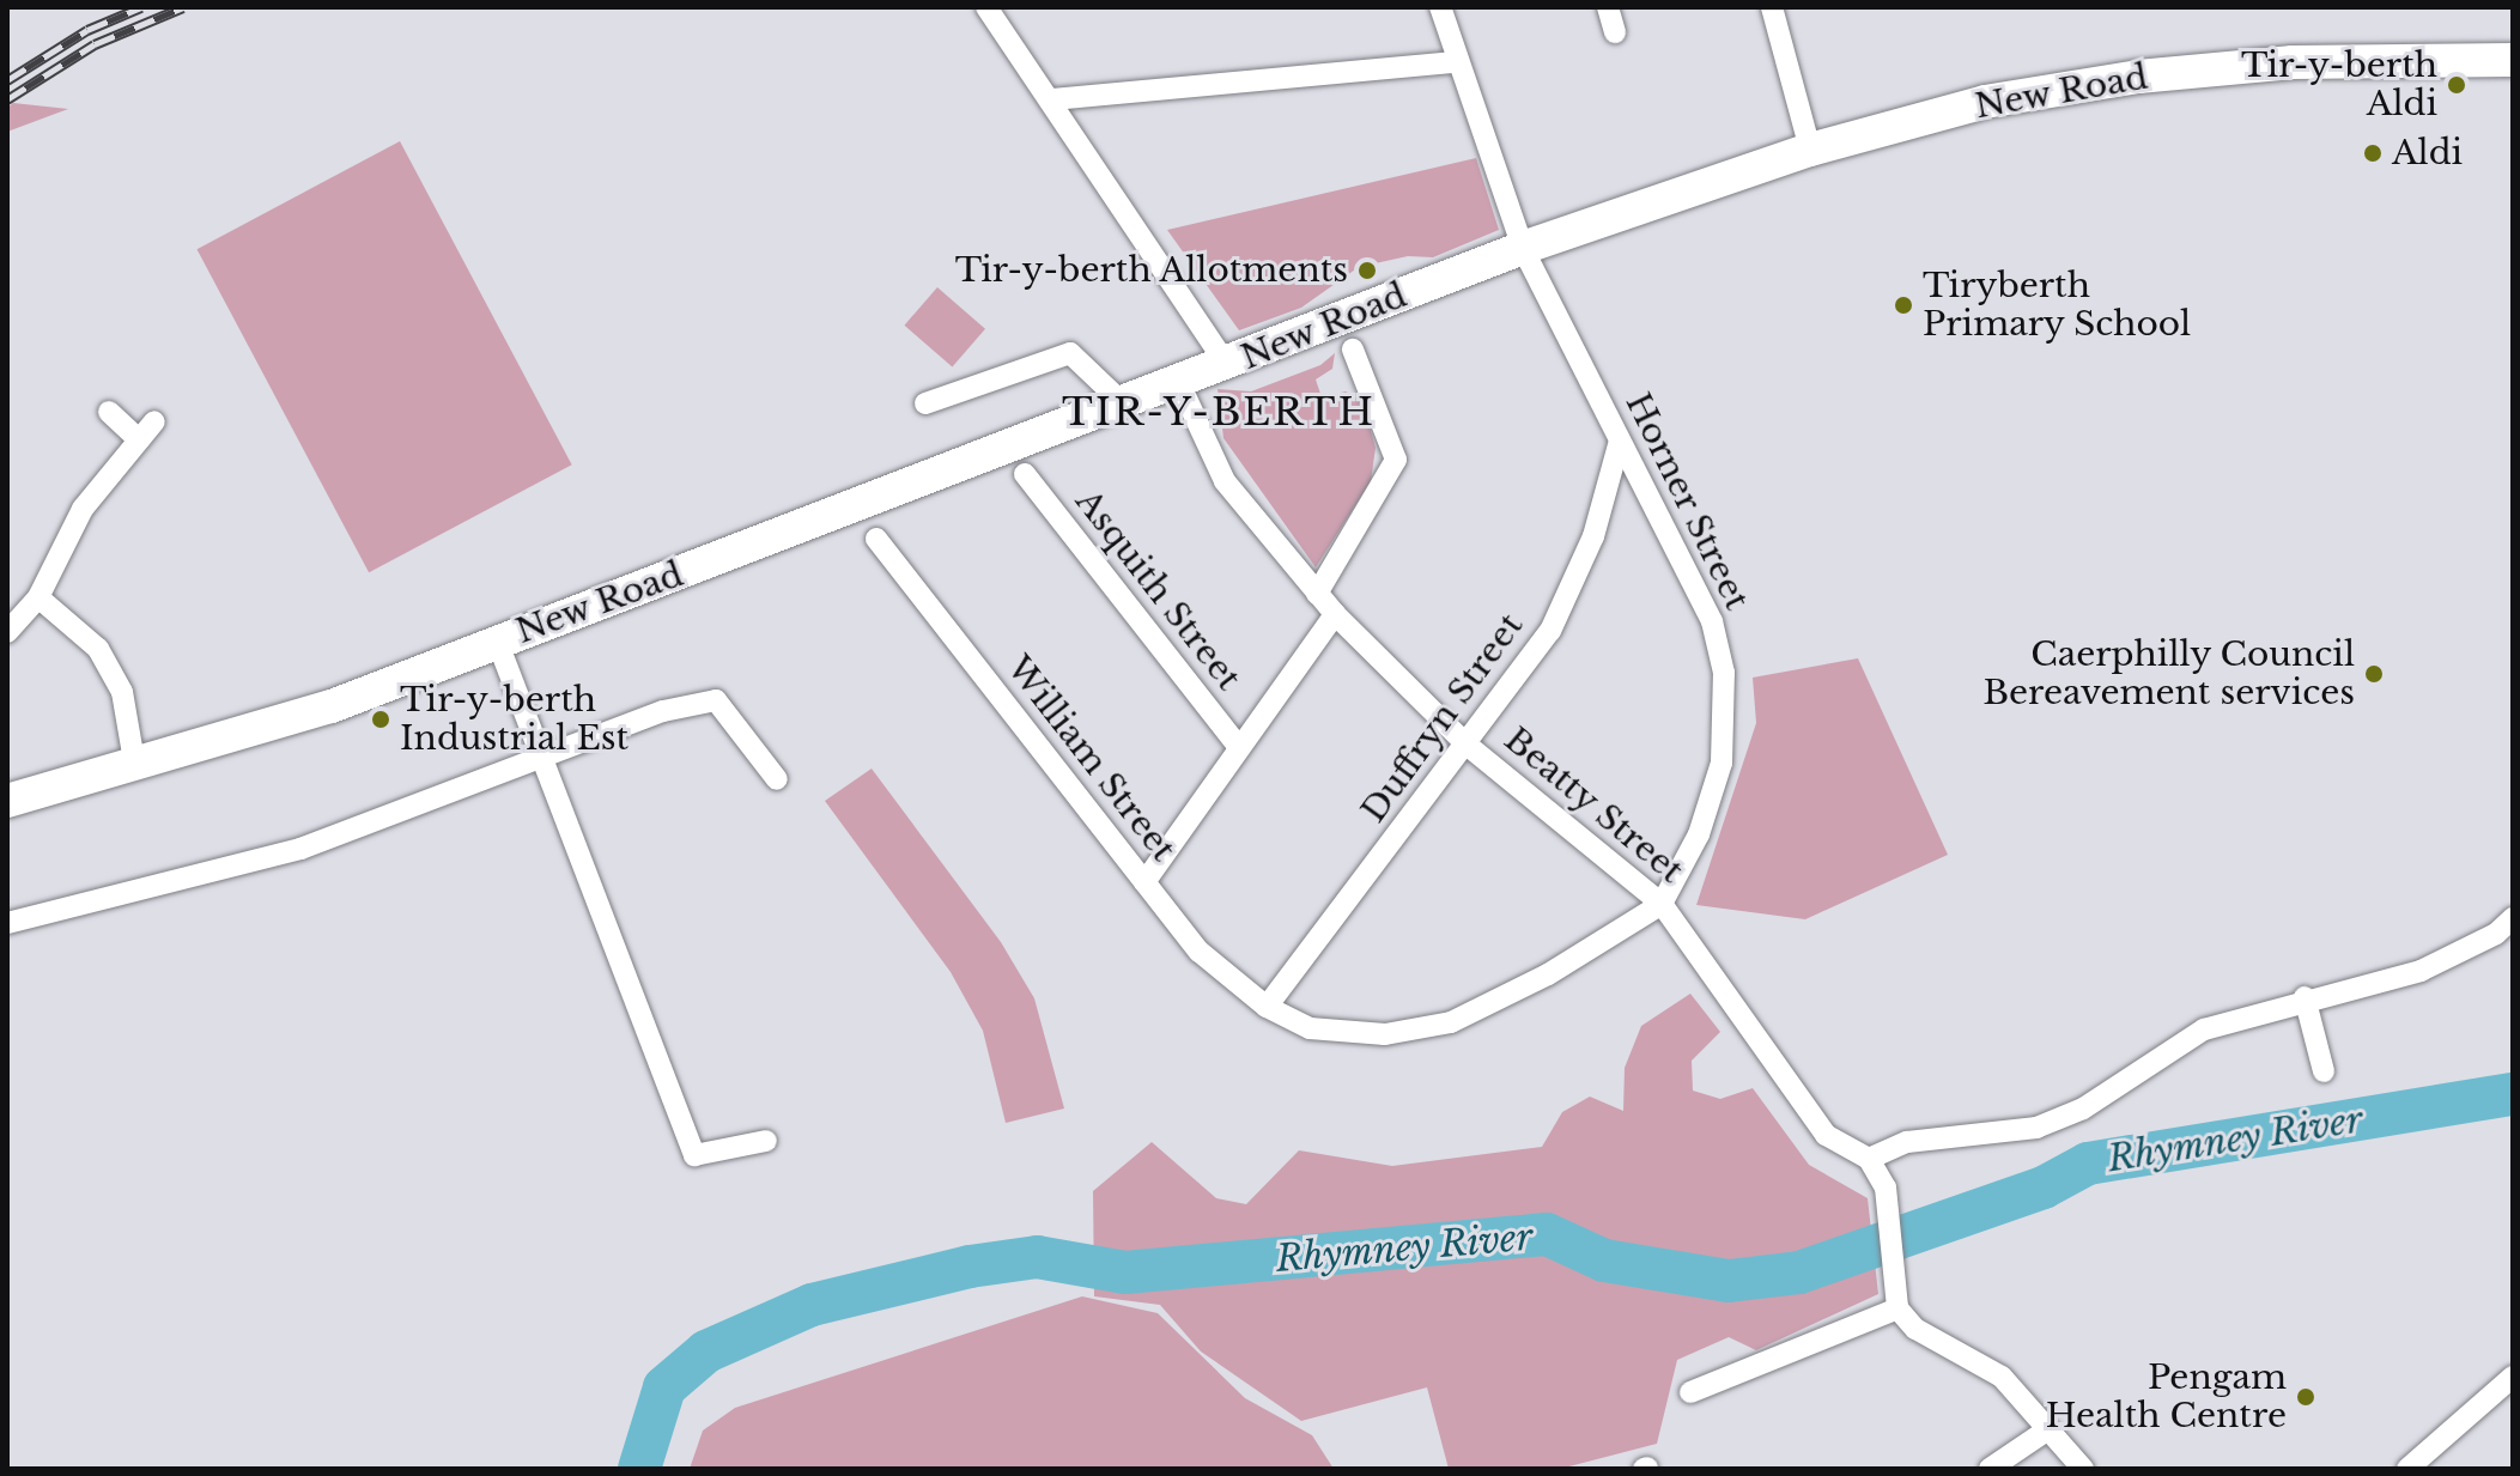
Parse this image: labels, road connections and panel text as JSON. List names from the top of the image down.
{
  "streets": {
    "main road": ["New Road"],
    "street": [
      "Horner Street",
      "Asquith Street",
      "Duffryn Street",
      "William Street",
      "Beatty Street"
    ]
  },
  "crossings": [
    ["New Road", "Horner Street"],
    ["New Road", "Beatty Street"],
    ["Horner Street", "Duffryn Street"],
    ["Horner Street", "William Street"],
    ["Horner Street", "Beatty Street"],
    ["Duffryn Street", "William Street"],
    ["Duffryn Street", "Beatty Street"],
    ["William Street", "Beatty Street"]
  ],
  "districts": ["TIR-Y-BERTH"],
  "water": ["Rhymney River"],
  "places": [
    "Tir-y-berth Aldi",
    "Aldi",
    "Tir-y-berth Allotments",
    "Tiryberth Primary School",
    "Caerphilly Council Bereavement services",
    "Tir-y-berth Industrial Est",
    "Pengam Health Centre"
  ]
}
